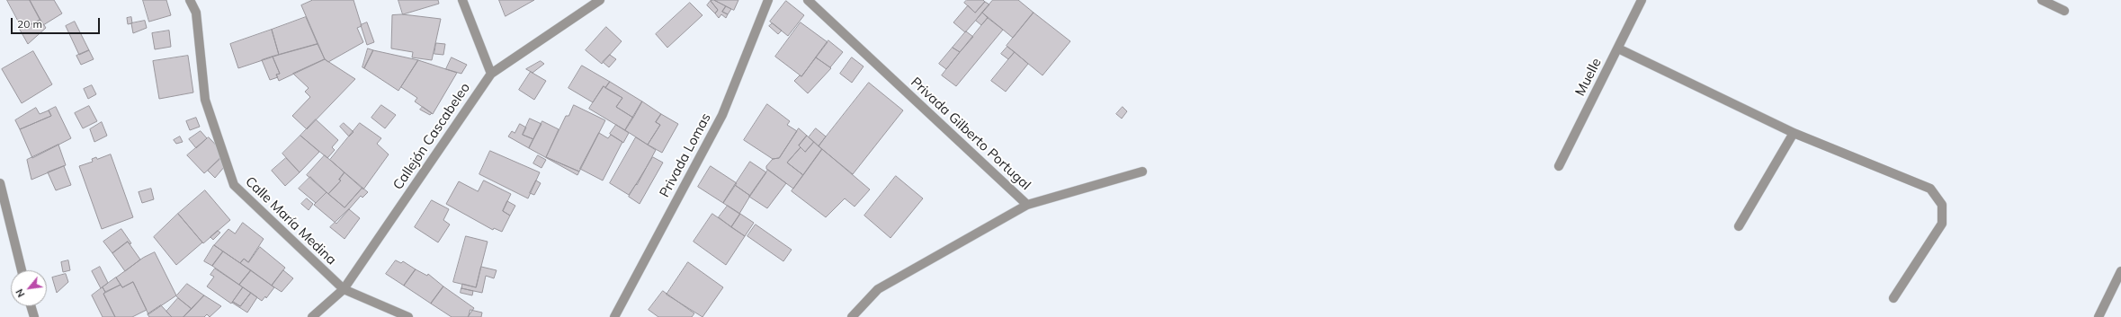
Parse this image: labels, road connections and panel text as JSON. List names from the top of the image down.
{
  "streets": {
    "street": [
      "Muelle",
      "Privada Gilberto Portugal",
      "Callejón Cascabeleo",
      "Privada Lomas",
      "Calle María Medina"
    ]
  },
  "crossings": [
    ["Callejón Cascabeleo", "Calle María Medina"]
  ],
  "scale_bar": "20 m",
  "north": "bottom left"
}
